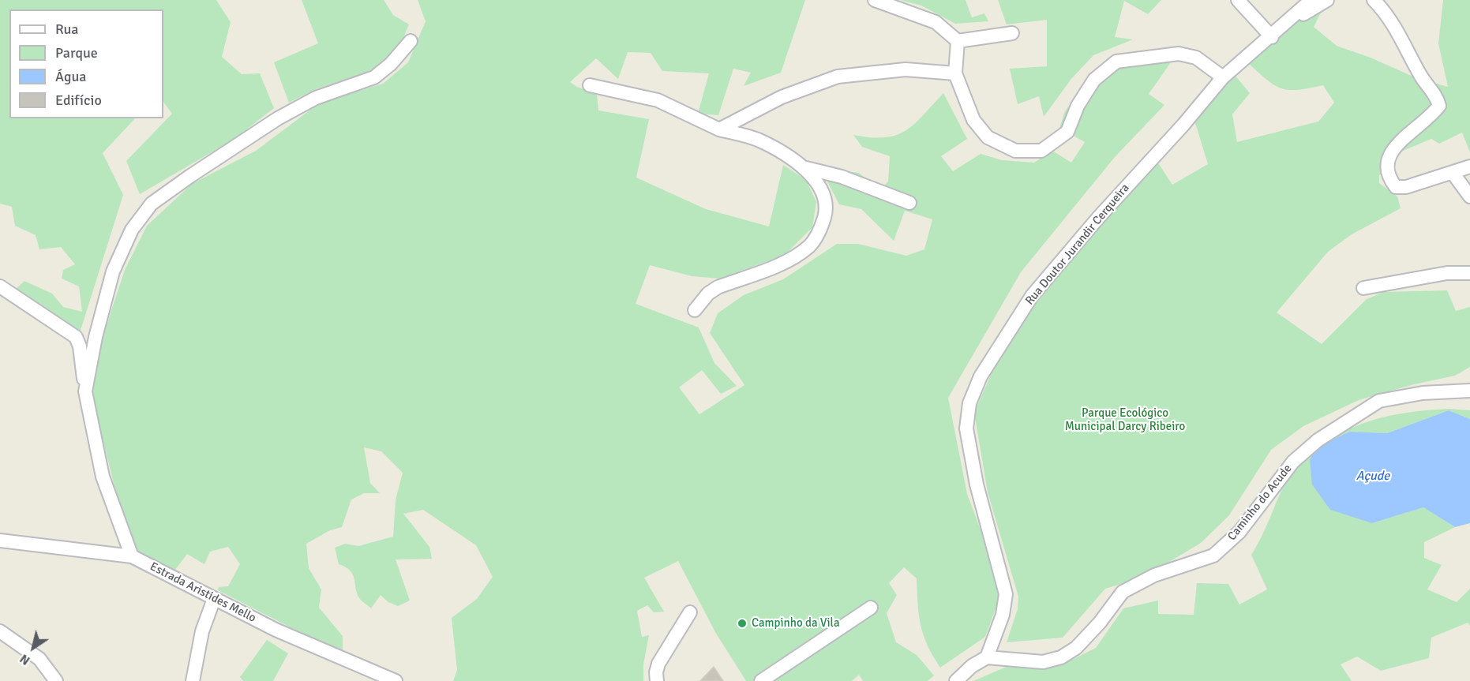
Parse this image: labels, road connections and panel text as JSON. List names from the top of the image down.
{
  "streets": {
    "street": ["Rua Doutor Jurandir Cerqueira", "Caminho do Acude", "Estrada Aristides Mello"]
  },
  "crossings": [
    ["Rua Doutor Jurandir Cerqueira", "Caminho do Acude"]
  ],
  "water": ["Açude"],
  "parks": ["Parque Ecológico Municipal Darcy Ribeiro"],
  "places": ["Campinho da Vila"],
  "legend": [
    "Rua",
    "Parque",
    "Água",
    "Edifício"
  ],
  "north": "bottom left"
}
